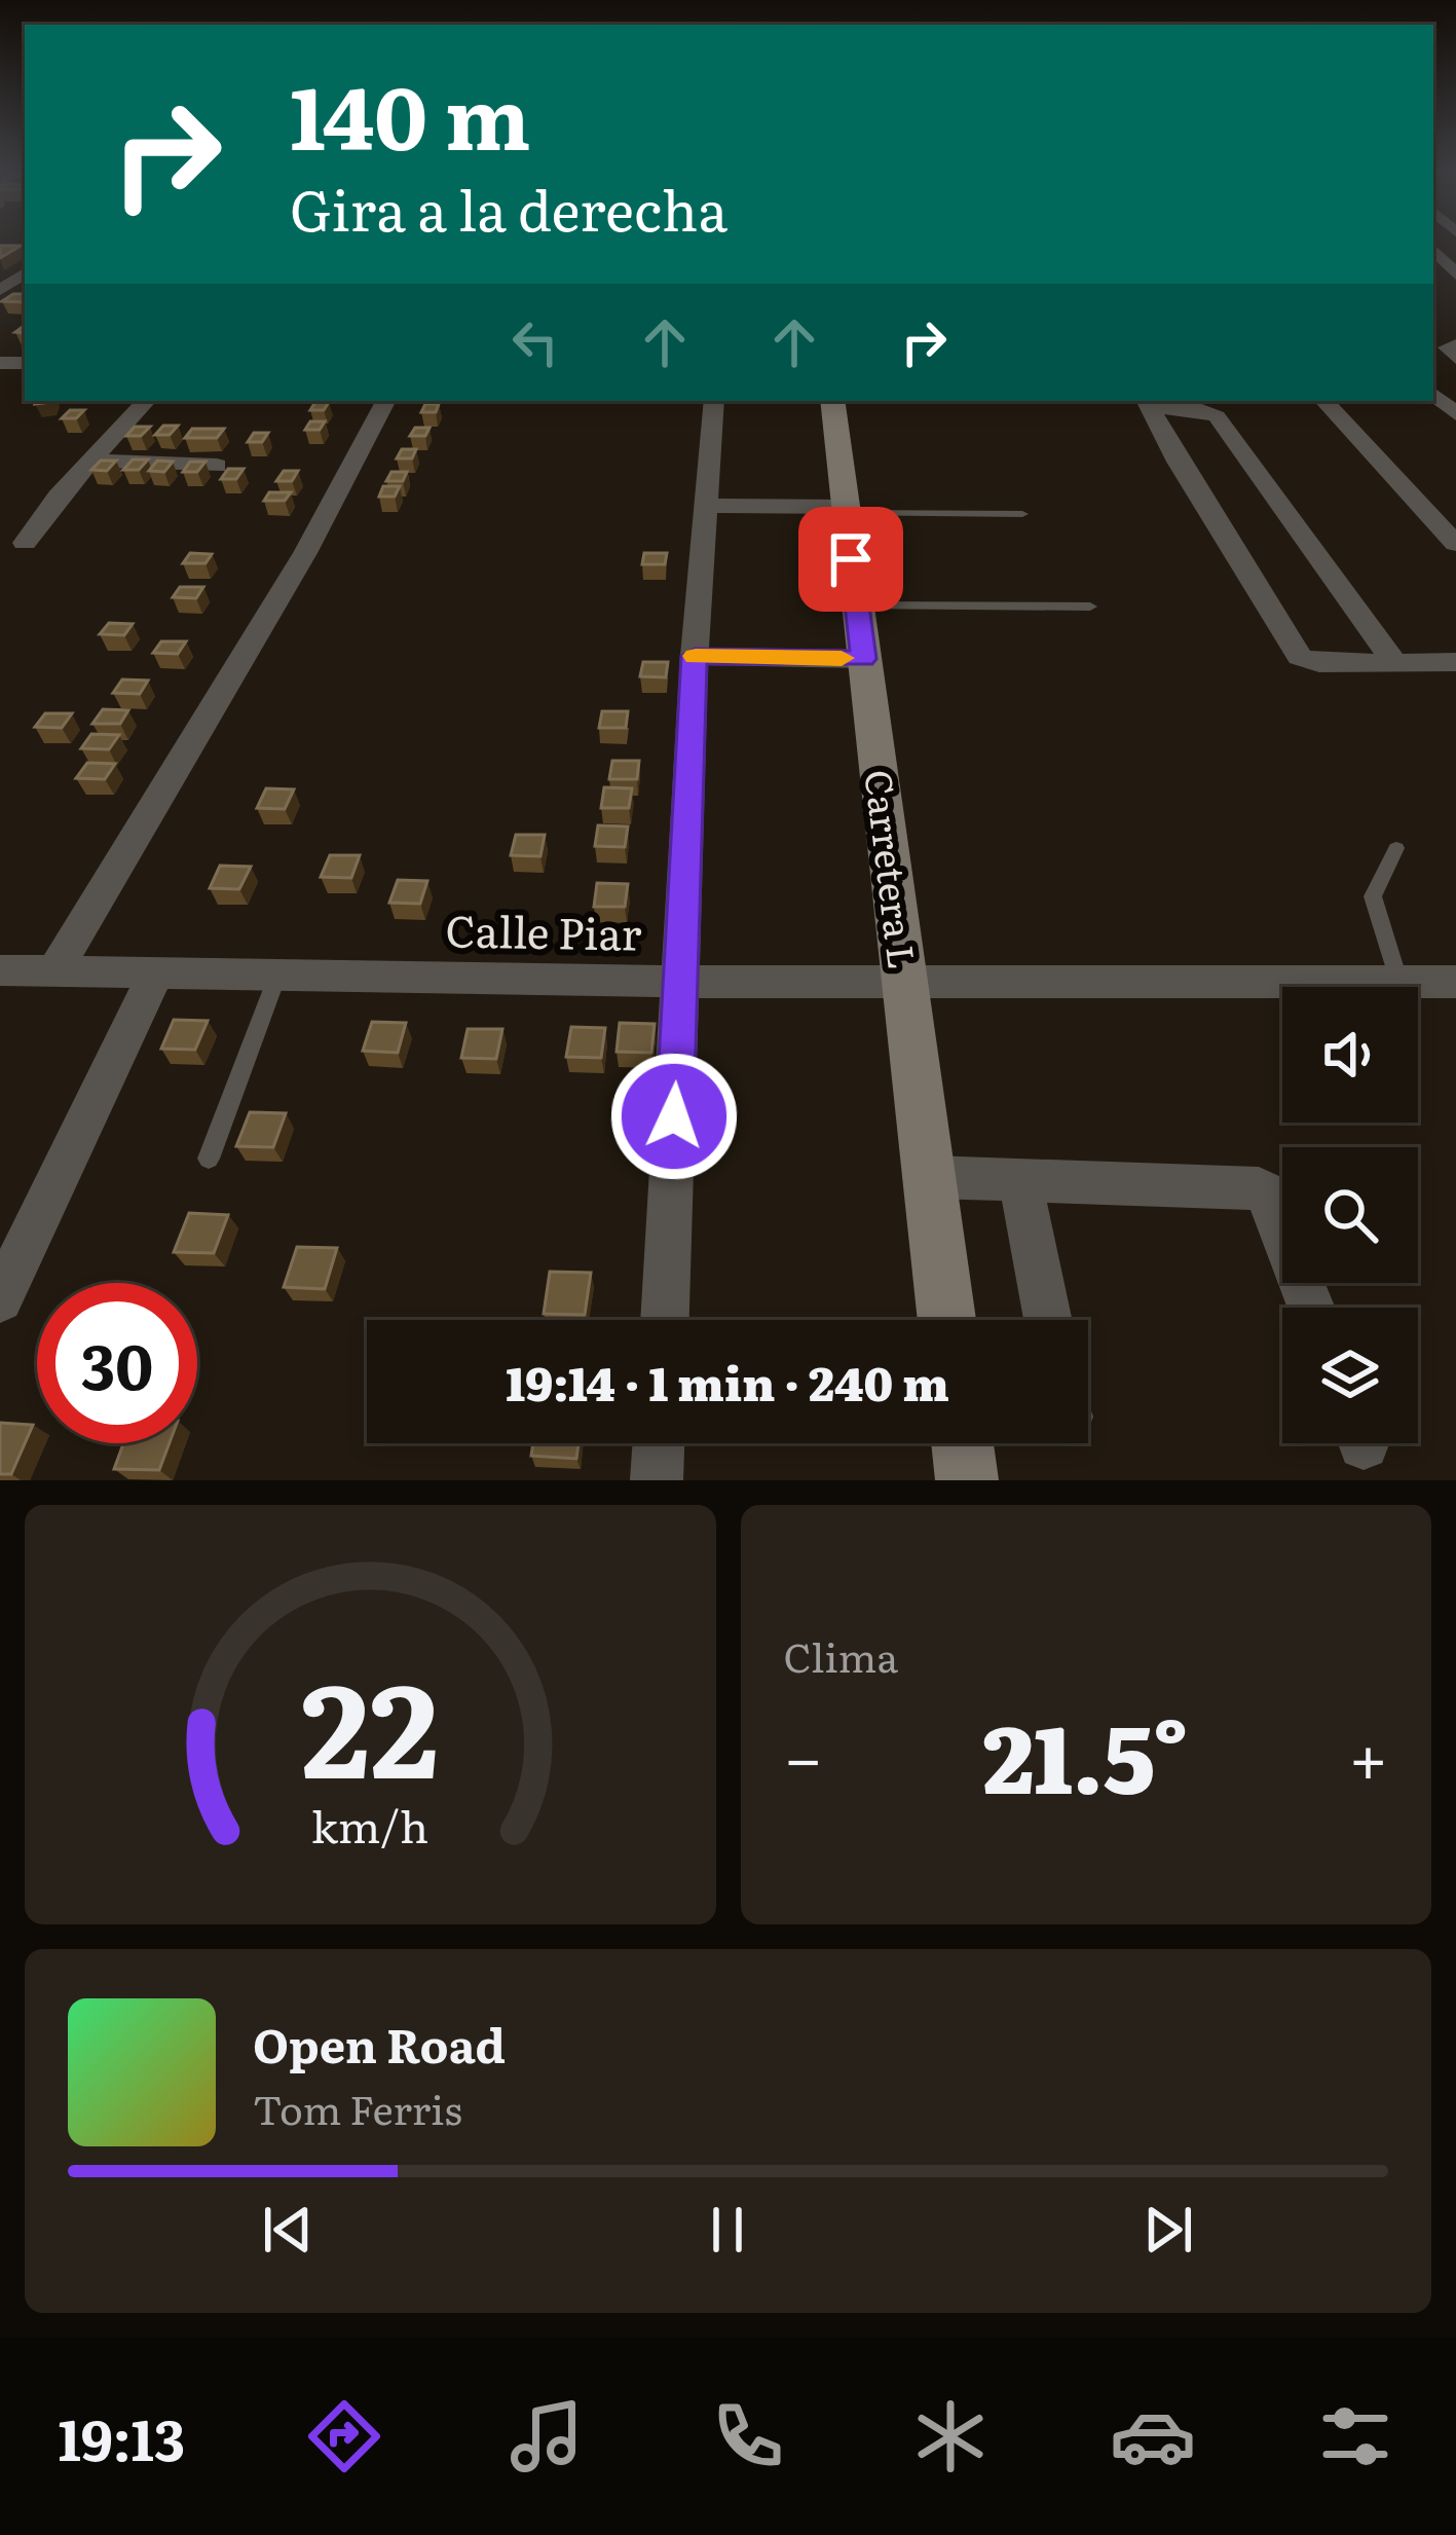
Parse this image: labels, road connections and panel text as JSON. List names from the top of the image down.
{
  "streets": {
    "street": ["Carretera L", "Calle Piar"]
  },
  "crossings": [
    ["Carretera L", "Calle Piar"]
  ],
  "page": {
    "turn": ["140 m", "Gira a la derecha"],
    "limit": "30",
    "trip": "19:14 · 1 min · 240 m",
    "tile": "Clima",
    "heat": ["−", "21.5°", "+"],
    "song": ["Open Road", "Tom Ferris"],
    "tabs": "19:13",
    "gauge": ["22", "km/h"]
  }
}
